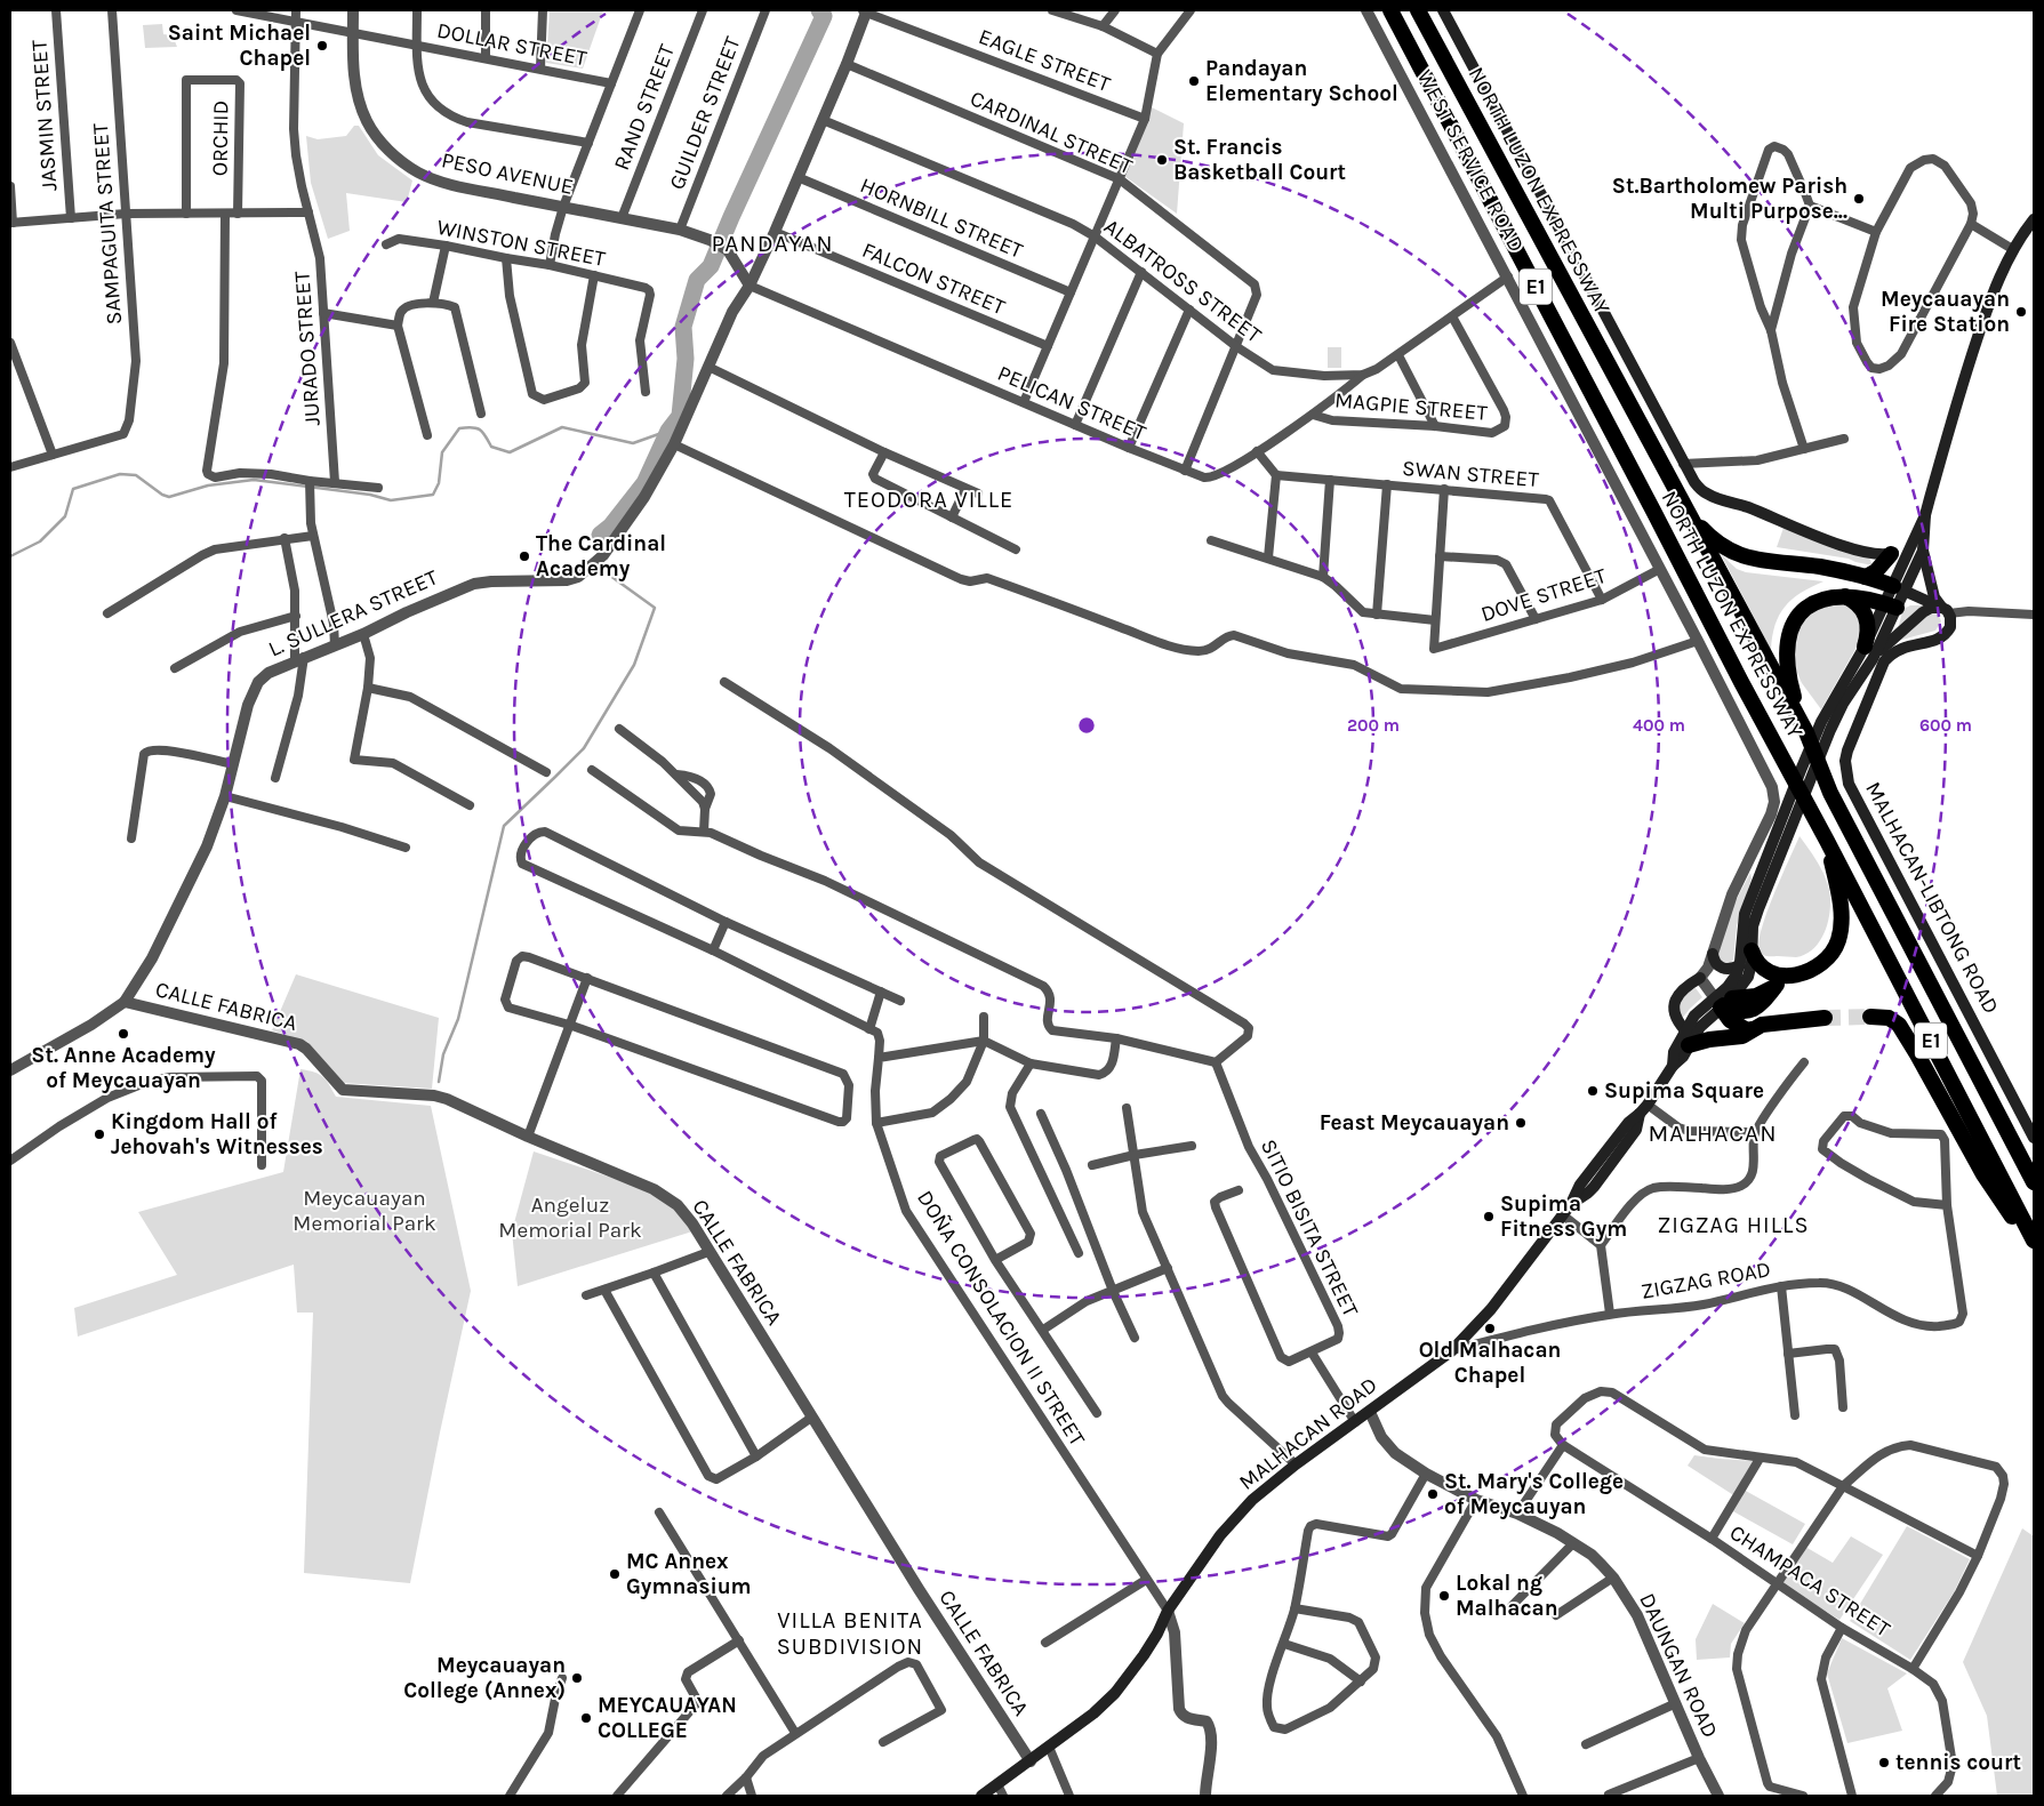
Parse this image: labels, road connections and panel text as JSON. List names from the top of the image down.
{
  "streets": {
    "highway": ["NORTH LUZON EXPRESSWAY", "E1"],
    "main road": ["MALHACAN-LIBTONG ROAD", "MALHACAN ROAD"],
    "street": [
      "DOLLAR STREET",
      "EAGLE STREET",
      "RAND STREET",
      "GUILDER STREET",
      "JASMIN STREET",
      "CARDINAL STREET",
      "ORCHID",
      "WEST SERVICE ROAD",
      "PESO AVENUE",
      "HORNBILL STREET",
      "SAMPAGUITA STREET",
      "WINSTON STREET",
      "FALCON STREET",
      "ALBATROSS STREET",
      "JURADO STREET",
      "PELICAN STREET",
      "MAGPIE STREET",
      "SWAN STREET",
      "DOVE STREET",
      "L. SULLERA STREET",
      "CALLE FABRICA",
      "SITIO BISITA STREET",
      "ZIGZAG ROAD",
      "DOÑA CONSOLACION II STREET",
      "CHAMPACA STREET",
      "DAUNGAN ROAD"
    ]
  },
  "crossings": [
    ["DOLLAR STREET", "PESO AVENUE"],
    ["DOLLAR STREET", "JURADO STREET"],
    ["EAGLE STREET", "L. SULLERA STREET"],
    ["RAND STREET", "PESO AVENUE"],
    ["GUILDER STREET", "PESO AVENUE"],
    ["CARDINAL STREET", "ALBATROSS STREET"],
    ["CARDINAL STREET", "PELICAN STREET"],
    ["CARDINAL STREET", "L. SULLERA STREET"],
    ["WEST SERVICE ROAD", "ALBATROSS STREET"],
    ["WEST SERVICE ROAD", "DOVE STREET"],
    ["PESO AVENUE", "PELICAN STREET"],
    ["PESO AVENUE", "L. SULLERA STREET"],
    ["HORNBILL STREET", "L. SULLERA STREET"],
    ["FALCON STREET", "L. SULLERA STREET"],
    ["ALBATROSS STREET", "PELICAN STREET"],
    ["ALBATROSS STREET", "MAGPIE STREET"],
    ["ALBATROSS STREET", "L. SULLERA STREET"],
    ["PELICAN STREET", "MAGPIE STREET"],
    ["PELICAN STREET", "L. SULLERA STREET"],
    ["SWAN STREET", "DOVE STREET"],
    ["L. SULLERA STREET", "CALLE FABRICA"],
    ["CALLE FABRICA", "MALHACAN ROAD"],
    ["ZIGZAG ROAD", "MALHACAN ROAD"],
    ["DOÑA CONSOLACION II STREET", "MALHACAN ROAD"],
    ["MALHACAN ROAD", "DAUNGAN ROAD"]
  ],
  "districts": [
    "PANDAYAN",
    "TEODORA VILLE",
    "MALHACAN",
    "ZIGZAG HILLS",
    "VILLA BENITA SUBDIVISION"
  ],
  "parks": ["Meycauayan Memorial Park", "Angeluz Memorial Park"],
  "places": [
    "Saint Michael Chapel",
    "Pandayan Elementary School",
    "St. Francis Basketball Court",
    "St.Bartholomew Parish Multi Purpose...",
    "Meycauayan Fire Station",
    "The Cardinal Academy",
    "St. Anne Academy of Meycauayan",
    "Supima Square",
    "Feast Meycauayan",
    "Kingdom Hall of Jehovah's Witnesses",
    "Supima Fitness Gym",
    "Old Malhacan Chapel",
    "St. Mary's College of Meycauyan",
    "MC Annex Gymnasium",
    "Lokal ng Malhacan",
    "Meycauayan College (Annex)",
    "MEYCAUAYAN COLLEGE",
    "tennis court"
  ],
  "rings": ["200 m", "400 m", "600 m"]
}
